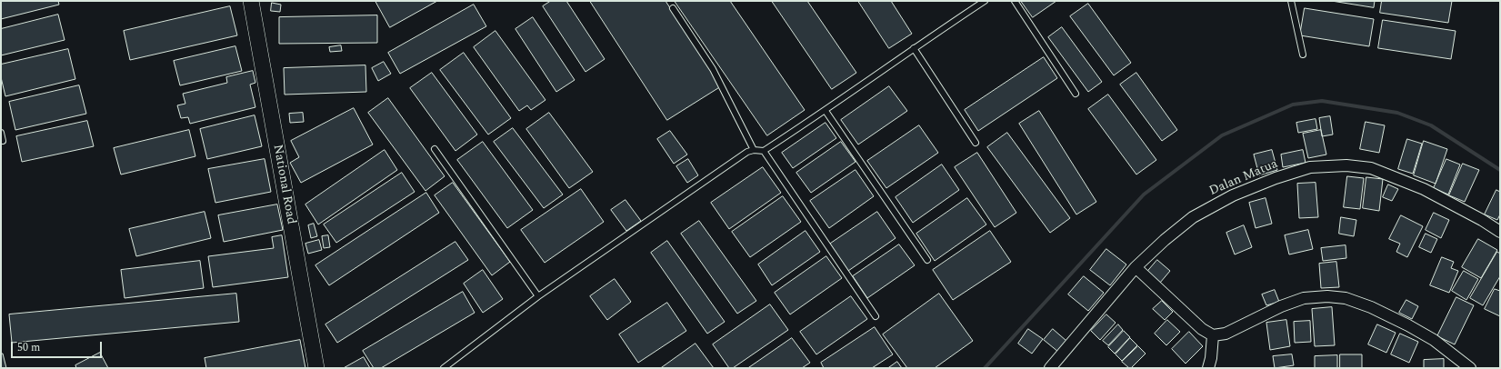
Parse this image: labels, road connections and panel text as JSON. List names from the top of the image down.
{
  "streets": {
    "main road": ["National Road"],
    "street": ["Dalan Matua"]
  },
  "scale_bar": "50 m"
}
